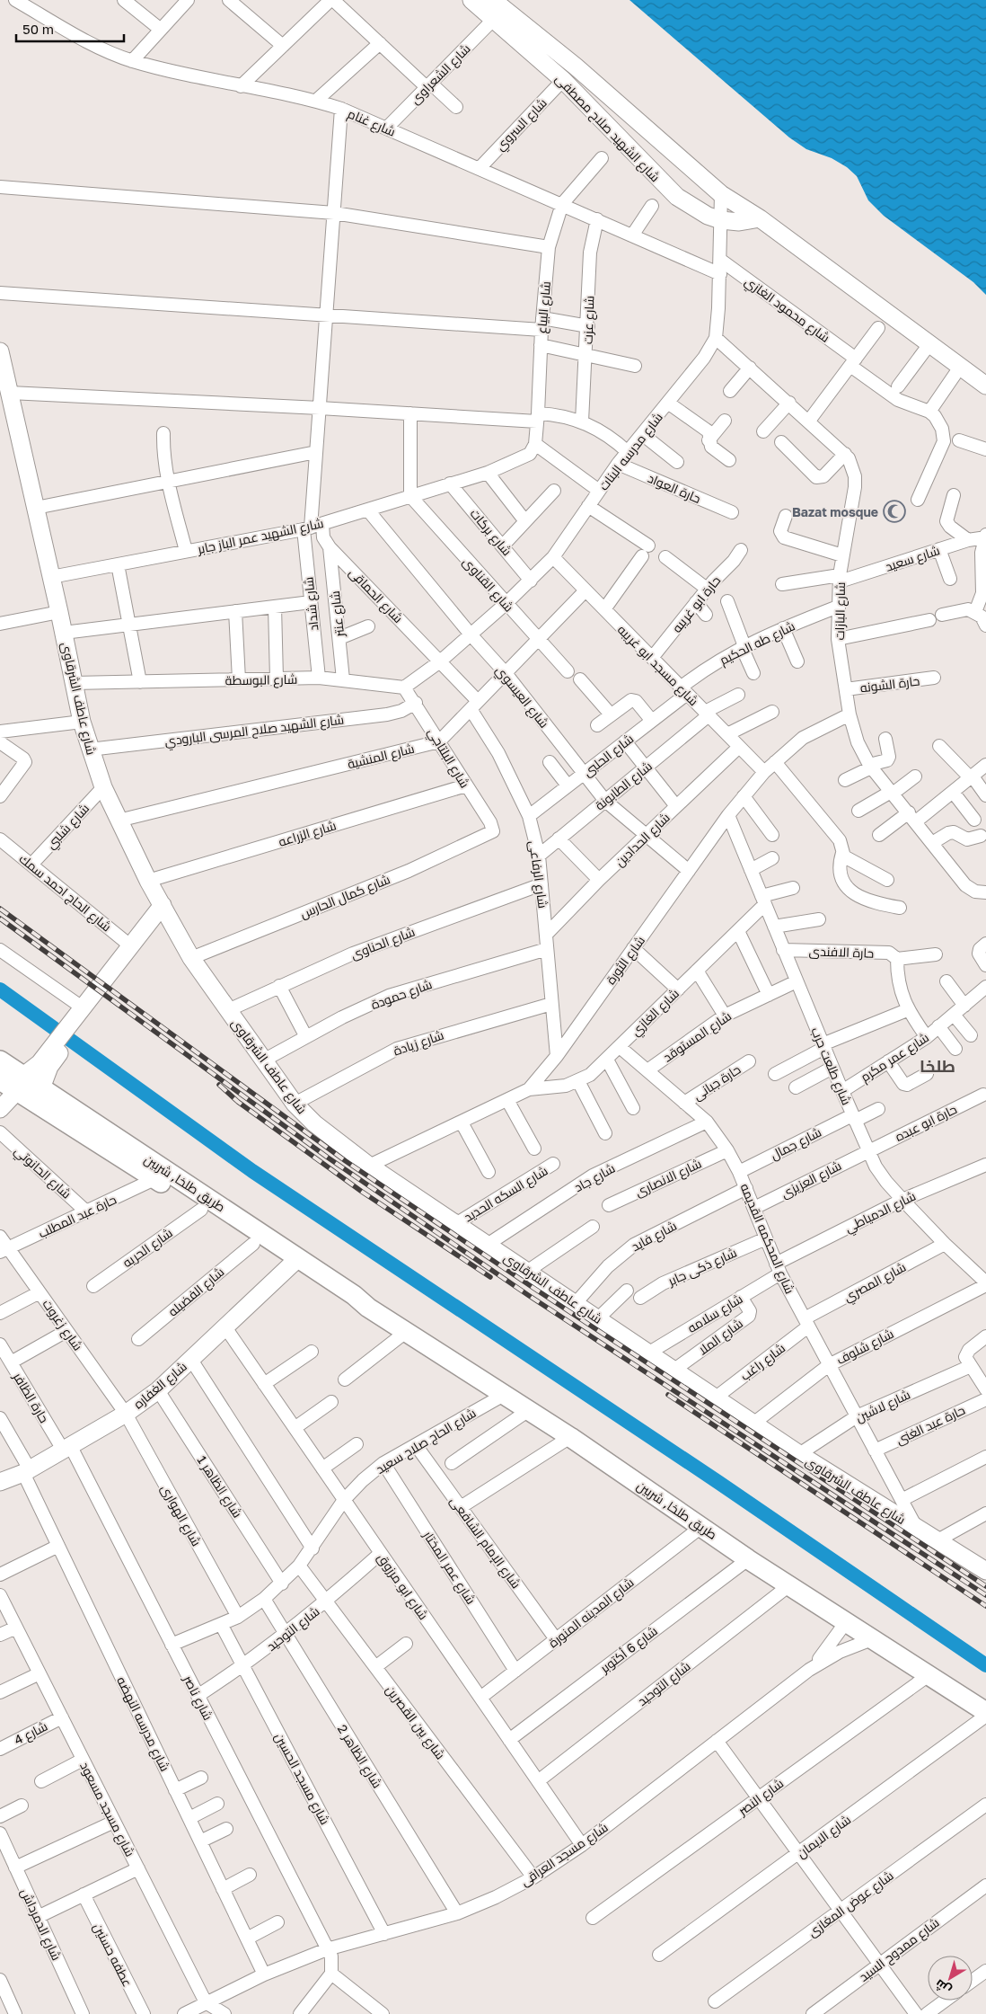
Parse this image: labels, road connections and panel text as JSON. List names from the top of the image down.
{
  "streets": {
    "main road": ["طريق طلخا, شربين"],
    "street": [
      "شارع الشعراوى",
      "شارع غنام",
      "شارع السروي",
      "شارع الشهيد صلاح مصطفى",
      "شارع البياع",
      "شارع محمود الغازي",
      "شارع عزت",
      "شارع مدرسه البنات",
      "حارة العواد",
      "شارع بركات",
      "شارع الشهيد عمر الباز جابر",
      "شارع سعيد",
      "شارع القناوى",
      "شارع الحماقى",
      "شارع شداد",
      "حارة ابو غريبه",
      "شارع البازات",
      "شارع عنتر",
      "شارع طه الحكيم",
      "شارع مسجد ابو غريبه",
      "شارع البوسطة",
      "حارة الشونه",
      "شارع العيسوي",
      "شارع عاطف الشرقاوى",
      "شارع الشهيد صلاح المرسى البارودي",
      "شارع الحلبى",
      "شارع المنشية",
      "شارع البلتاجي",
      "شارع الطابونة",
      "شارع شلبي",
      "شارع الزراعه",
      "شارع الحدادين",
      "شارع الرفاعى",
      "شارع الحاج احمد سمك",
      "شارع كمال الحارس",
      "شارع الحناوى",
      "حارة الافندى",
      "شارع الثورة",
      "شارع حمودة",
      "شارع الغازي",
      "شارع المستوقد",
      "شارع زيادة",
      "شارع عمر مكرم",
      "شارع طلعت حرب",
      "حارة جبانى",
      "حارة ابو عبده",
      "شارع جمال",
      "شارع الحانوتي",
      "شارع جاد",
      "شارع الانصارى",
      "شارع العزيزى",
      "شارع السكه الحديد",
      "شارع الدمياطي",
      "حارة عبد المطلب",
      "شارع فايد",
      "شارع المحكمه القديمه",
      "شارع الحريه",
      "شارع ذكى جابر",
      "شارع المصري",
      "شارع الفضيله",
      "شارع سلامه",
      "شارع زغروت",
      "شارع الملا",
      "شارع شلوف",
      "شارع راغب",
      "شارع الغفاره",
      "حارة الظافر",
      "شارع لاشين",
      "حارة عبد الغنى",
      "شارع الحاج صلاح سعيد",
      "شارع الظاهر 1",
      "شارع الهوارى",
      "شارع الإمام الشافعى",
      "شارع عمر المختار",
      "شارع ابو مرزوق",
      "شارع المدينه المنورة",
      "شارع التوحيد",
      "شارع 6 أكتوبر",
      "شارع ناصر",
      "شارع بين القصرين",
      "شارع مدرسه النهضه",
      "شارع 4",
      "شارع الظاهر 2",
      "شارع مسجد الحسين",
      "شارع النصر",
      "شارع مسجد مسعود",
      "شارع الايمان",
      "شارع مسجد العراقى",
      "شارع عوض المغازى",
      "شارع الدمرداش",
      "شارع ممدوح السيد",
      "عطفه حسنين"
    ]
  },
  "crossings": [
    ["شارع الشعراوى", "شارع غنام"],
    ["شارع الشعراوى", "شارع الشهيد صلاح مصطفى"],
    ["شارع غنام", "شارع السروي"],
    ["شارع غنام", "شارع البياع"],
    ["شارع غنام", "شارع عزت"],
    ["شارع غنام", "شارع مدرسه البنات"],
    ["شارع السروي", "شارع الشهيد صلاح مصطفى"],
    ["شارع الشهيد صلاح مصطفى", "شارع مدرسه البنات"],
    ["شارع البياع", "شارع الشهيد عمر الباز جابر"],
    ["شارع محمود الغازي", "شارع مدرسه البنات"],
    ["شارع مدرسه البنات", "حارة العواد"],
    ["شارع مدرسه البنات", "شارع بركات"],
    ["شارع مدرسه البنات", "شارع القناوى"],
    ["شارع مدرسه البنات", "شارع الحماقى"],
    ["شارع مدرسه البنات", "شارع البازات"],
    ["شارع مدرسه البنات", "شارع مسجد ابو غريبه"],
    ["شارع مدرسه البنات", "شارع العيسوي"],
    ["شارع بركات", "شارع الشهيد عمر الباز جابر"],
    ["شارع الشهيد عمر الباز جابر", "شارع القناوى"],
    ["شارع الشهيد عمر الباز جابر", "شارع الحماقى"],
    ["شارع الشهيد عمر الباز جابر", "شارع شداد"],
    ["شارع الشهيد عمر الباز جابر", "شارع العيسوي"],
    ["شارع الشهيد عمر الباز جابر", "شارع عاطف الشرقاوى"],
    ["شارع سعيد", "شارع البازات"],
    ["شارع الحماقى", "شارع شداد"],
    ["شارع الحماقى", "شارع عنتر"],
    ["شارع الحماقى", "شارع الرفاعى"],
    ["شارع شداد", "شارع البوسطة"],
    ["حارة ابو غريبه", "شارع مسجد ابو غريبه"],
    ["شارع البازات", "شارع طه الحكيم"],
    ["شارع البازات", "حارة الشونه"],
    ["شارع البازات", "شارع الثورة"],
    ["شارع عنتر", "شارع البوسطة"],
    ["شارع طه الحكيم", "شارع مسجد ابو غريبه"],
    ["شارع طه الحكيم", "شارع الحلبى"],
    ["شارع مسجد ابو غريبه", "شارع الحلبى"],
    ["شارع مسجد ابو غريبه", "شارع الطابونة"],
    ["شارع مسجد ابو غريبه", "شارع الحدادين"],
    ["شارع مسجد ابو غريبه", "شارع الثورة"],
    ["شارع البوسطة", "شارع عاطف الشرقاوى"],
    ["شارع البوسطة", "شارع البلتاجي"],
    ["شارع العيسوي", "شارع الحلبى"],
    ["شارع العيسوي", "شارع الطابونة"],
    ["شارع العيسوي", "شارع الحدادين"],
    ["شارع العيسوي", "شارع الثورة"],
    ["شارع عاطف الشرقاوى", "شارع الشهيد صلاح المرسى البارودي"],
    ["شارع عاطف الشرقاوى", "شارع المنشية"],
    ["شارع عاطف الشرقاوى", "شارع شلبي"],
    ["شارع عاطف الشرقاوى", "شارع الزراعه"],
    ["شارع عاطف الشرقاوى", "شارع كمال الحارس"],
    ["شارع عاطف الشرقاوى", "شارع الحناوى"],
    ["شارع عاطف الشرقاوى", "شارع الثورة"],
    ["شارع عاطف الشرقاوى", "شارع حمودة"],
    ["شارع عاطف الشرقاوى", "شارع زيادة"],
    ["شارع عاطف الشرقاوى", "شارع جاد"],
    ["شارع عاطف الشرقاوى", "شارع السكه الحديد"],
    ["شارع عاطف الشرقاوى", "شارع فايد"],
    ["شارع عاطف الشرقاوى", "شارع المحكمه القديمه"],
    ["شارع عاطف الشرقاوى", "شارع سلامه"],
    ["شارع عاطف الشرقاوى", "شارع الملا"],
    ["شارع عاطف الشرقاوى", "شارع شلوف"],
    ["شارع عاطف الشرقاوى", "شارع راغب"],
    ["شارع عاطف الشرقاوى", "شارع لاشين"],
    ["شارع الشهيد صلاح المرسى البارودي", "شارع البلتاجي"],
    ["شارع الحلبى", "شارع الرفاعى"],
    ["شارع المنشية", "شارع البلتاجي"],
    ["شارع البلتاجي", "شارع الزراعه"],
    ["شارع البلتاجي", "شارع كمال الحارس"],
    ["شارع الطابونة", "شارع الرفاعى"],
    ["شارع شلبي", "شارع الحاج احمد سمك"],
    ["شارع الحدادين", "شارع الرفاعى"],
    ["شارع الرفاعى", "شارع الحناوى"],
    ["شارع الرفاعى", "شارع الثورة"],
    ["شارع الرفاعى", "شارع حمودة"],
    ["شارع الرفاعى", "شارع زيادة"],
    ["حارة الافندى", "شارع طلعت حرب"],
    ["شارع الثورة", "شارع الغازي"],
    ["شارع الثورة", "شارع طلعت حرب"],
    ["شارع الغازي", "شارع طلعت حرب"],
    ["شارع الغازي", "شارع المحكمه القديمه"],
    ["شارع المستوقد", "شارع طلعت حرب"],
    ["شارع المستوقد", "شارع المحكمه القديمه"],
    ["شارع عمر مكرم", "شارع طلعت حرب"],
    ["شارع طلعت حرب", "حارة ابو عبده"],
    ["شارع طلعت حرب", "شارع جمال"],
    ["شارع طلعت حرب", "شارع العزيزى"],
    ["شارع طلعت حرب", "شارع الدمياطي"],
    ["شارع طلعت حرب", "شارع المصري"],
    ["شارع طلعت حرب", "شارع شلوف"],
    ["حارة جبانى", "شارع المحكمه القديمه"],
    ["حارة ابو عبده", "شارع العزيزى"],
    ["شارع جمال", "شارع المحكمه القديمه"],
    ["شارع الحانوتي", "حارة عبد المطلب"],
    ["شارع جاد", "شارع المحكمه القديمه"],
    ["شارع الانصارى", "شارع المحكمه القديمه"],
    ["شارع العزيزى", "شارع المحكمه القديمه"],
    ["طريق طلخا, شربين", "حارة عبد المطلب"],
    ["طريق طلخا, شربين", "شارع الحريه"],
    ["طريق طلخا, شربين", "شارع الفضيله"],
    ["طريق طلخا, شربين", "شارع الغفاره"],
    ["طريق طلخا, شربين", "شارع الحاج صلاح سعيد"],
    ["طريق طلخا, شربين", "شارع المدينه المنورة"],
    ["طريق طلخا, شربين", "شارع التوحيد"],
    ["طريق طلخا, شربين", "شارع 6 أكتوبر"],
    ["طريق طلخا, شربين", "شارع النصر"],
    ["طريق طلخا, شربين", "شارع مسجد العراقى"],
    ["شارع الدمياطي", "شارع المحكمه القديمه"],
    ["شارع الدمياطي", "شارع سلامه"],
    ["حارة عبد المطلب", "شارع زغروت"],
    ["شارع فايد", "شارع المحكمه القديمه"],
    ["شارع المحكمه القديمه", "شارع ذكى جابر"],
    ["شارع المحكمه القديمه", "شارع المصري"],
    ["شارع المحكمه القديمه", "شارع سلامه"],
    ["شارع المحكمه القديمه", "شارع شلوف"],
    ["شارع المحكمه القديمه", "شارع راغب"],
    ["شارع المحكمه القديمه", "شارع لاشين"],
    ["شارع المحكمه القديمه", "حارة عبد الغنى"],
    ["شارع المصري", "شارع راغب"],
    ["شارع سلامه", "شارع الملا"],
    ["شارع زغروت", "شارع الغفاره"],
    ["شارع زغروت", "شارع الهوارى"],
    ["شارع الغفاره", "حارة الظافر"],
    ["شارع الغفاره", "شارع الظاهر 1"],
    ["شارع الغفاره", "شارع الهوارى"],
    ["شارع الغفاره", "شارع ابو مرزوق"],
    ["شارع الغفاره", "شارع ناصر"],
    ["شارع الغفاره", "شارع مدرسه النهضه"],
    ["حارة الظافر", "شارع ناصر"],
    ["شارع الحاج صلاح سعيد", "شارع الظاهر 1"],
    ["شارع الحاج صلاح سعيد", "شارع الهوارى"],
    ["شارع الحاج صلاح سعيد", "شارع الإمام الشافعى"],
    ["شارع الحاج صلاح سعيد", "شارع عمر المختار"],
    ["شارع الحاج صلاح سعيد", "شارع ابو مرزوق"],
    ["شارع الحاج صلاح سعيد", "شارع ناصر"],
    ["شارع الحاج صلاح سعيد", "شارع بين القصرين"],
    ["شارع الحاج صلاح سعيد", "شارع الظاهر 2"],
    ["شارع الحاج صلاح سعيد", "شارع مسجد الحسين"],
    ["شارع الإمام الشافعى", "شارع المدينه المنورة"],
    ["شارع عمر المختار", "شارع المدينه المنورة"],
    ["شارع ابو مرزوق", "شارع المدينه المنورة"],
    ["شارع ابو مرزوق", "شارع التوحيد"],
    ["شارع ابو مرزوق", "شارع 6 أكتوبر"],
    ["شارع ابو مرزوق", "شارع مسجد العراقى"],
    ["شارع التوحيد", "شارع ناصر"],
    ["شارع التوحيد", "شارع بين القصرين"],
    ["شارع التوحيد", "شارع الظاهر 2"],
    ["شارع التوحيد", "شارع مسجد الحسين"],
    ["شارع ناصر", "شارع مسجد العراقى"],
    ["شارع بين القصرين", "شارع مسجد العراقى"],
    ["شارع مدرسه النهضه", "شارع مسجد العراقى"],
    ["شارع 4", "شارع مسجد مسعود"],
    ["شارع الظاهر 2", "شارع مسجد العراقى"],
    ["شارع مسجد الحسين", "شارع مسجد العراقى"],
    ["شارع مسجد مسعود", "شارع مسجد العراقى"]
  ],
  "districts": ["طلخا"],
  "places": {
    "mosque": ["Bazat mosque"]
  },
  "scale_bar": "50 m",
  "north": "bottom left"
}
